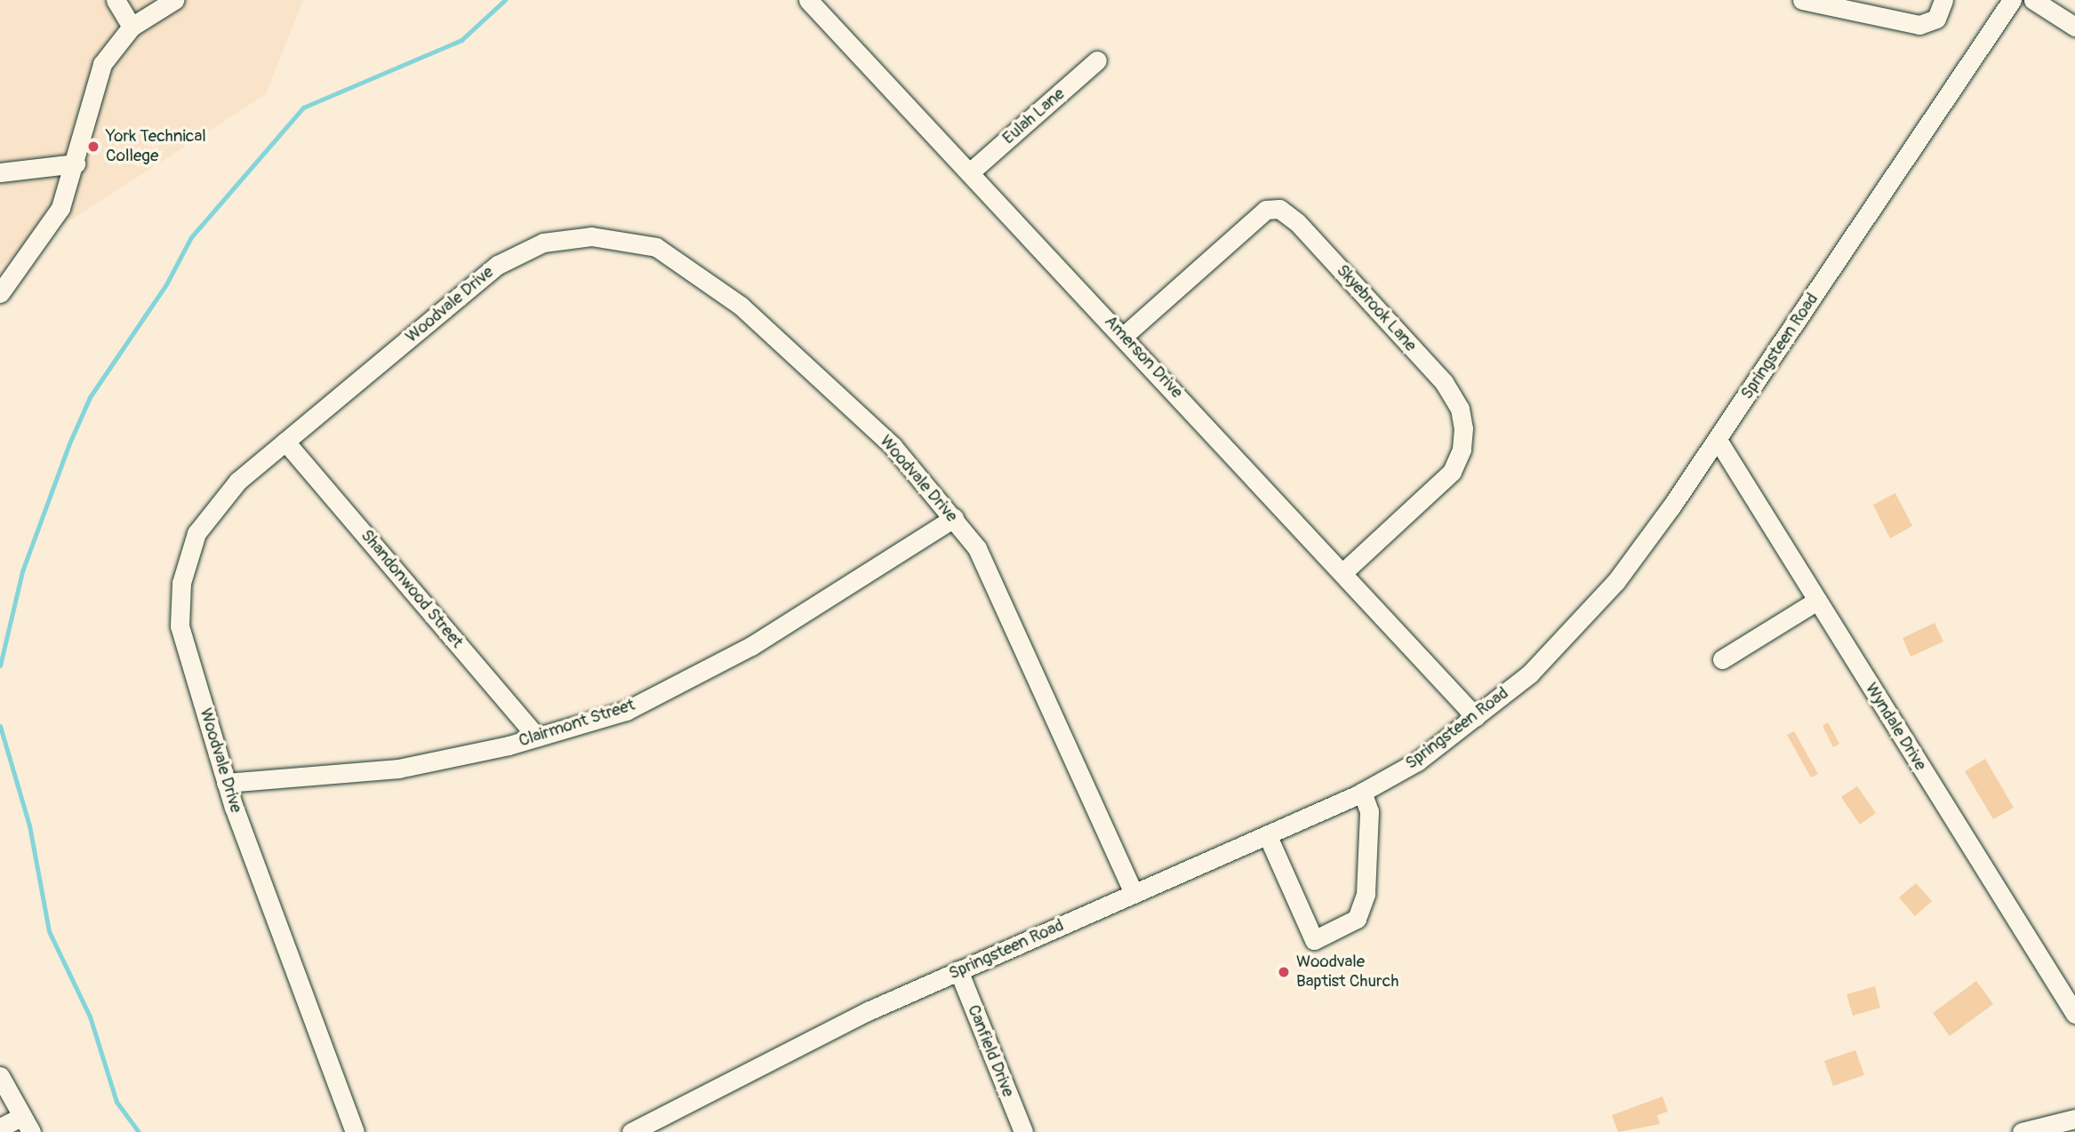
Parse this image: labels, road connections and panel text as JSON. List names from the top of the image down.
{
  "streets": {
    "street": [
      "Eulah Lane",
      "Woodvale Drive",
      "Skyebrook Lane",
      "Springsteen Road",
      "Amerson Drive",
      "Shandonwood Street",
      "Clairmont Street",
      "Wyndale Drive",
      "Canfield Drive"
    ]
  },
  "crossings": [
    ["Eulah Lane", "Amerson Drive"],
    ["Woodvale Drive", "Springsteen Road"],
    ["Woodvale Drive", "Shandonwood Street"],
    ["Woodvale Drive", "Clairmont Street"],
    ["Skyebrook Lane", "Amerson Drive"],
    ["Springsteen Road", "Amerson Drive"],
    ["Springsteen Road", "Wyndale Drive"],
    ["Springsteen Road", "Canfield Drive"],
    ["Shandonwood Street", "Clairmont Street"]
  ],
  "places": ["York Technical College", "Woodvale Baptist Church"]
}
